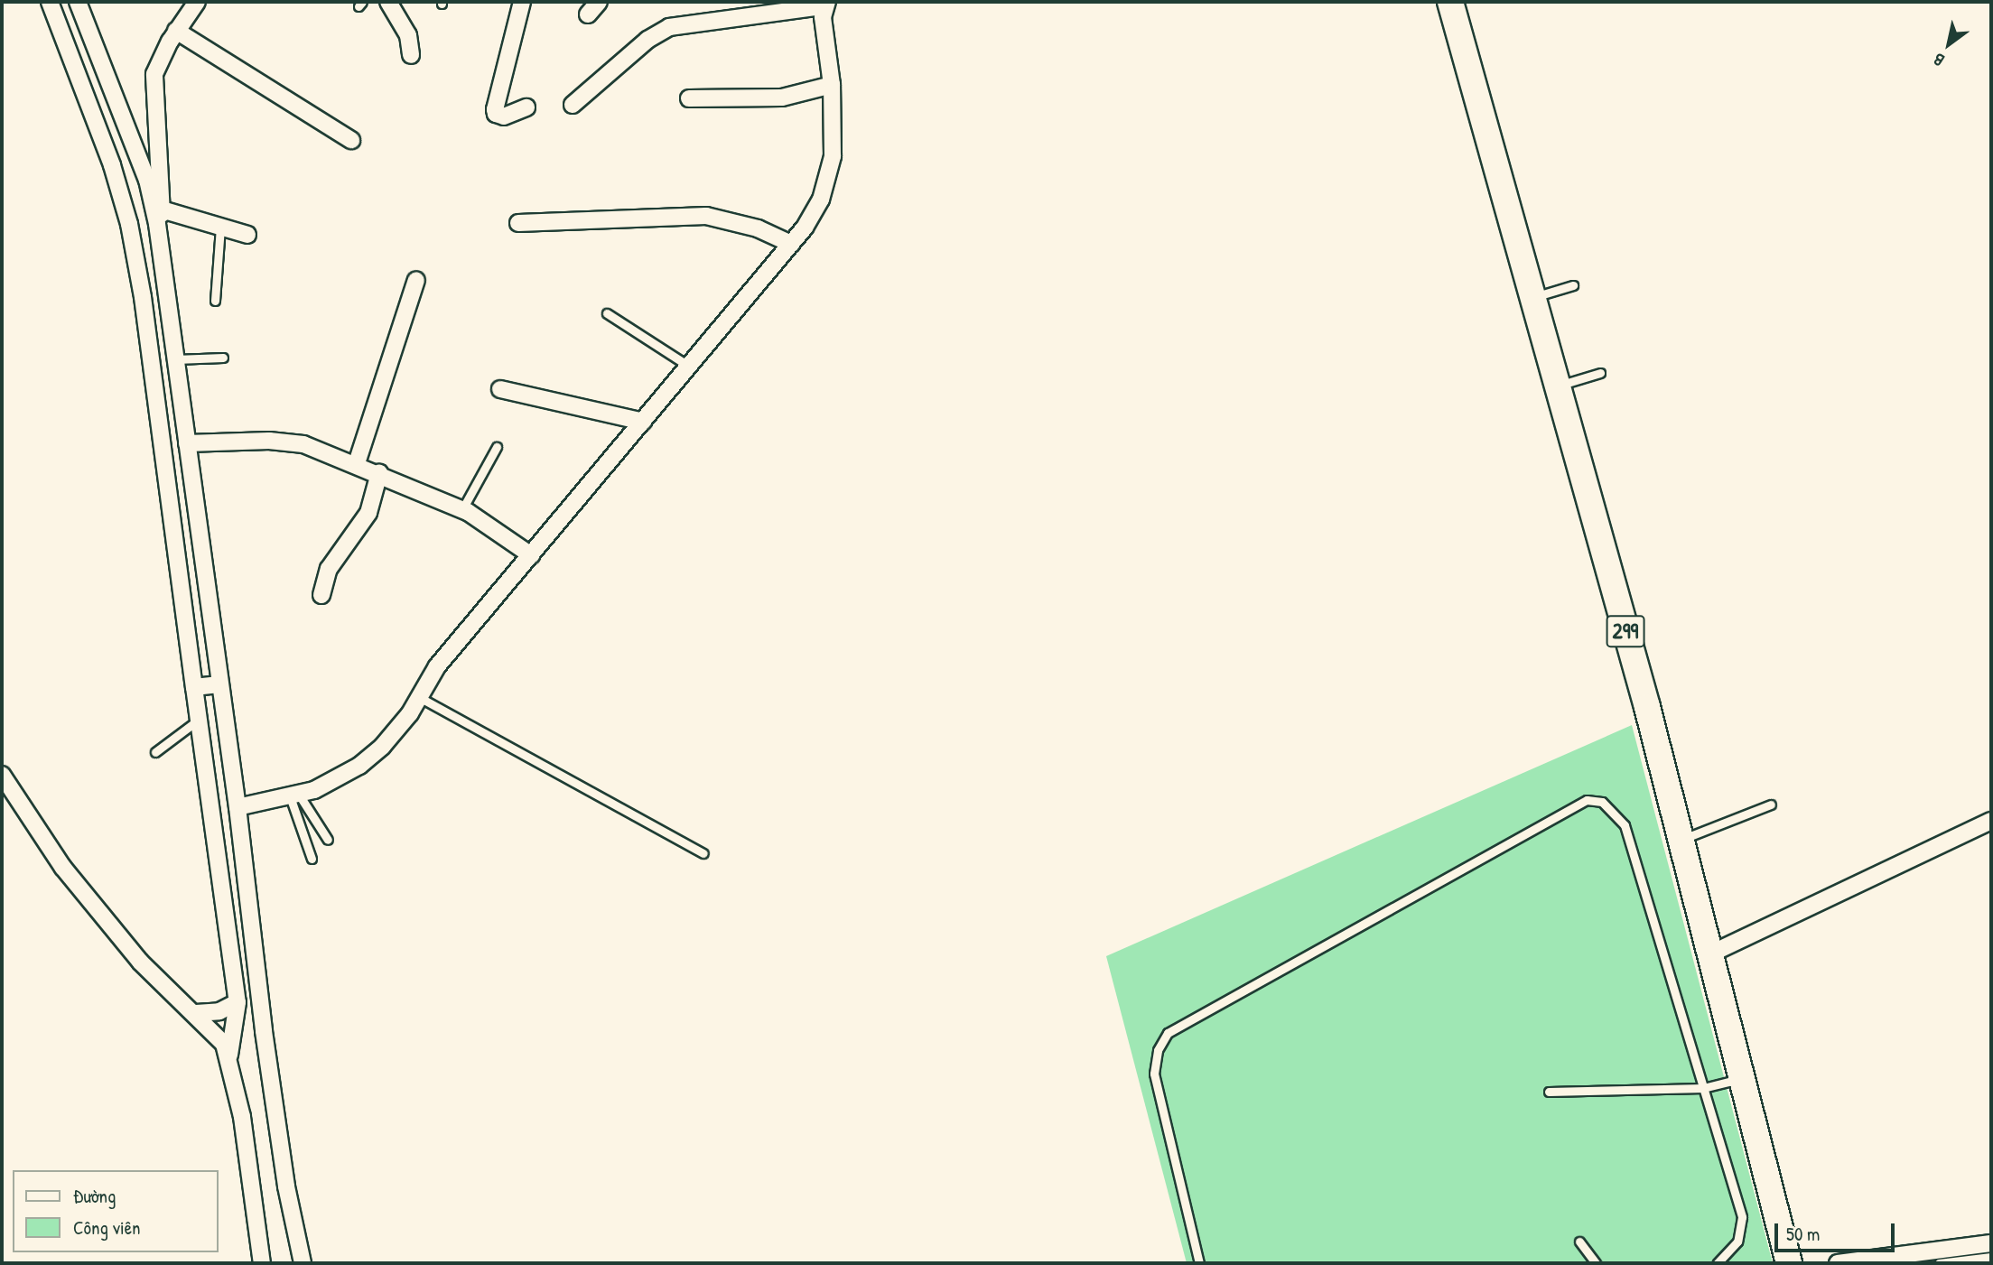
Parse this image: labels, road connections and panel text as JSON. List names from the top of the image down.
{
  "streets": {
    "main road": ["299"]
  },
  "legend": ["Đường", "Công viên"],
  "scale_bar": "50 m",
  "north": "bottom left"
}
